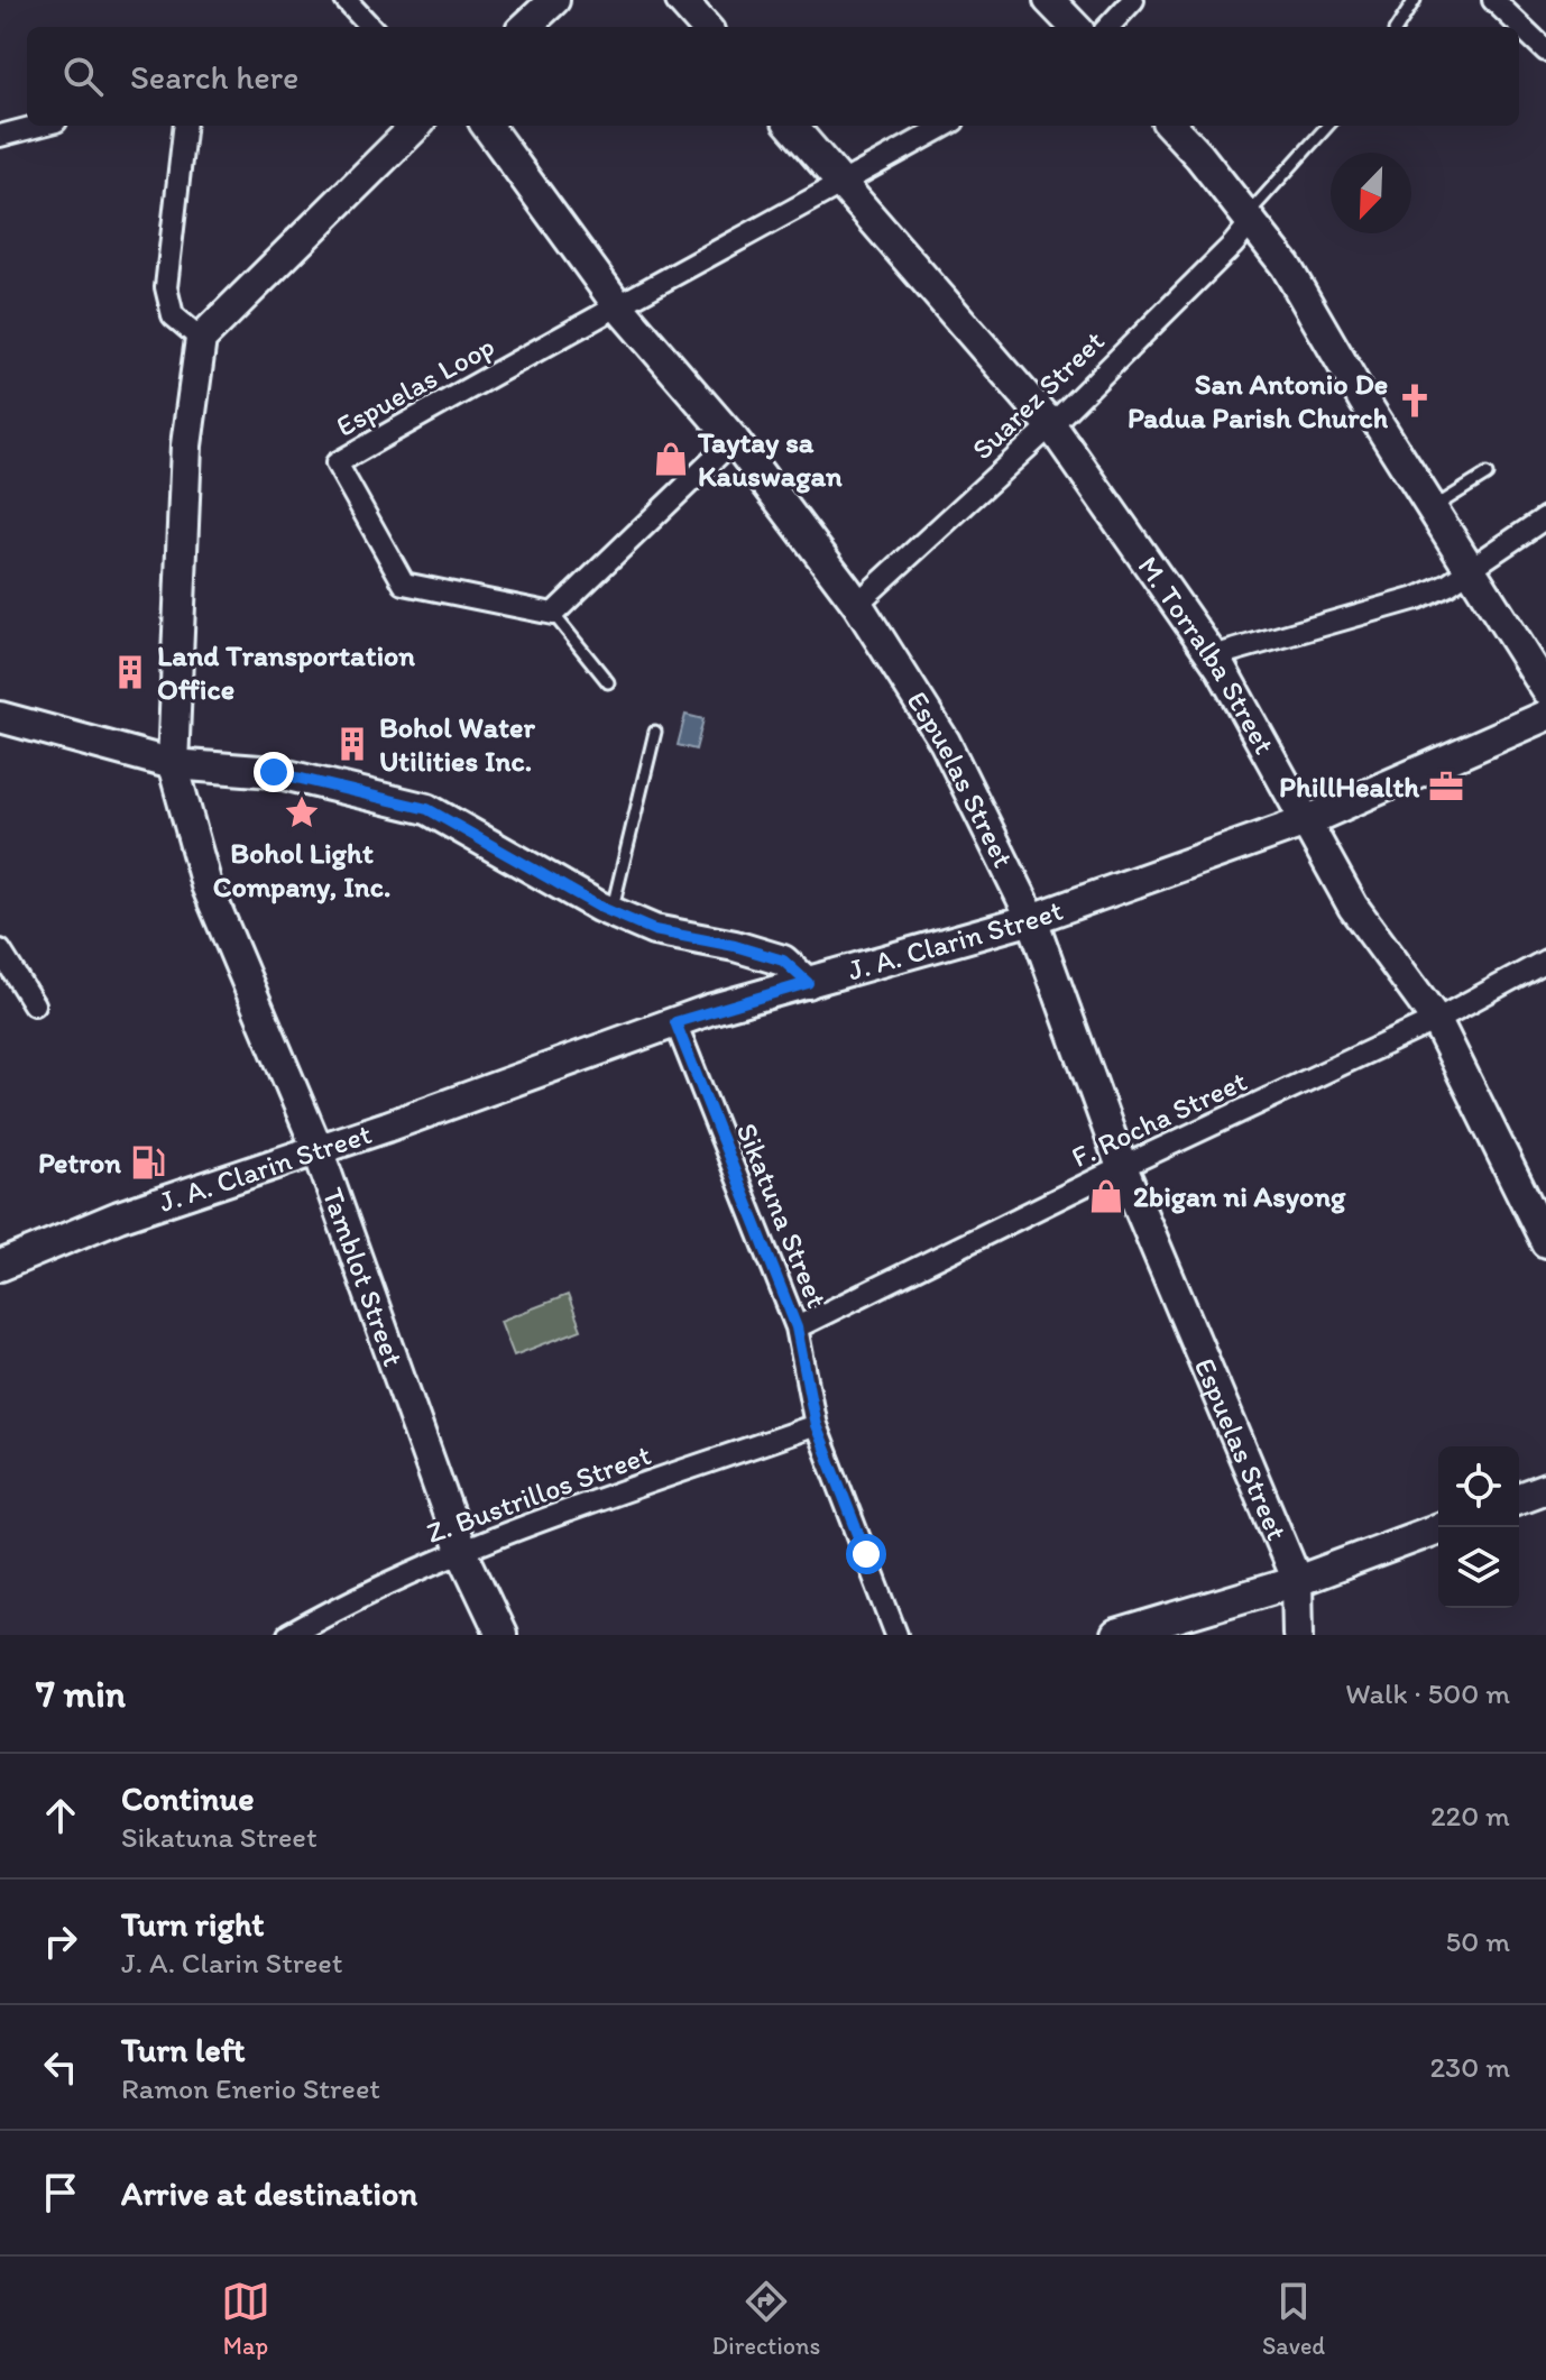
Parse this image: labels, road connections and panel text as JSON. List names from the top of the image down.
{
  "streets": {
    "street": [
      "Espuelas Loop",
      "Suarez Street",
      "M. Torralba Street",
      "Espuelas Street",
      "J. A. Clarin Street",
      "F. Rocha Street",
      "Sikatuna Street",
      "Tamblot Street",
      "Z. Bustrillos Street"
    ]
  },
  "crossings": [
    ["Espuelas Loop", "Espuelas Street"],
    ["Suarez Street", "M. Torralba Street"],
    ["Suarez Street", "Espuelas Street"],
    ["M. Torralba Street", "J. A. Clarin Street"],
    ["M. Torralba Street", "F. Rocha Street"],
    ["Espuelas Street", "J. A. Clarin Street"],
    ["Espuelas Street", "F. Rocha Street"],
    ["J. A. Clarin Street", "Sikatuna Street"],
    ["J. A. Clarin Street", "Tamblot Street"],
    ["F. Rocha Street", "Sikatuna Street"],
    ["Sikatuna Street", "Z. Bustrillos Street"],
    ["Tamblot Street", "Z. Bustrillos Street"]
  ],
  "places": {
    "church": ["San Antonio De Padua Parish Church"],
    "shop": ["Taytay sa Kauswagan", "2bigan ni Asyong"],
    "building": ["Land Transportation Office", "Bohol Water Utilities Inc."],
    "office": ["PhillHealth"],
    "place": ["Bohol Light Company, Inc."],
    "fuel station": ["Petron"]
  },
  "north": "bottom left",
  "page": {
    "search": "Search here",
    "heading": ["7 min", "Walk · 500 m"],
    "list": [
      ["Continue", "Sikatuna Street", "220 m"],
      ["Turn right", "J. A. Clarin Street", "50 m"],
      ["Turn left", "Ramon Enerio Street", "230 m"],
      "Arrive at destination"
    ],
    "nav": ["Map", "Directions", "Saved"]
  }
}
